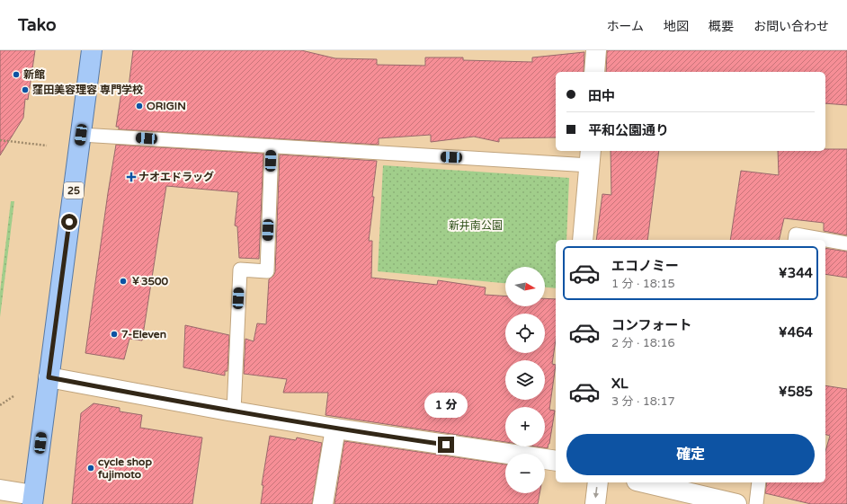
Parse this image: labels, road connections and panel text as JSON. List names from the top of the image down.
{
  "streets": {
    "main road": ["25"]
  },
  "parks": ["新井南公園"],
  "places": {
    "other": [
      "新館",
      "窪田美容理容 専門学校",
      "ORIGIN",
      "￥3500",
      "7-Eleven",
      "cycle shop fujimoto"
    ],
    "health": ["ナオエドラッグ"]
  },
  "north": "right",
  "page": {
    "header": "Tako",
    "nav": [
      "ホーム",
      "地図",
      "概要",
      "お問い合わせ"
    ],
    "banner": ["田中", "平和公園通り"],
    "list": [
      {
        "name": "エコノミー",
        "note": "1 分 · 18:15",
        "value": "¥344"
      },
      {
        "name": "コンフォート",
        "note": "2 分 · 18:16",
        "value": "¥464"
      },
      {
        "name": "XL",
        "note": "3 分 · 18:17",
        "value": "¥585"
      }
    ],
    "map_buttons": ["+", "−"],
    "bubble": "1 分",
    "buttons": "確定"
  }
}
